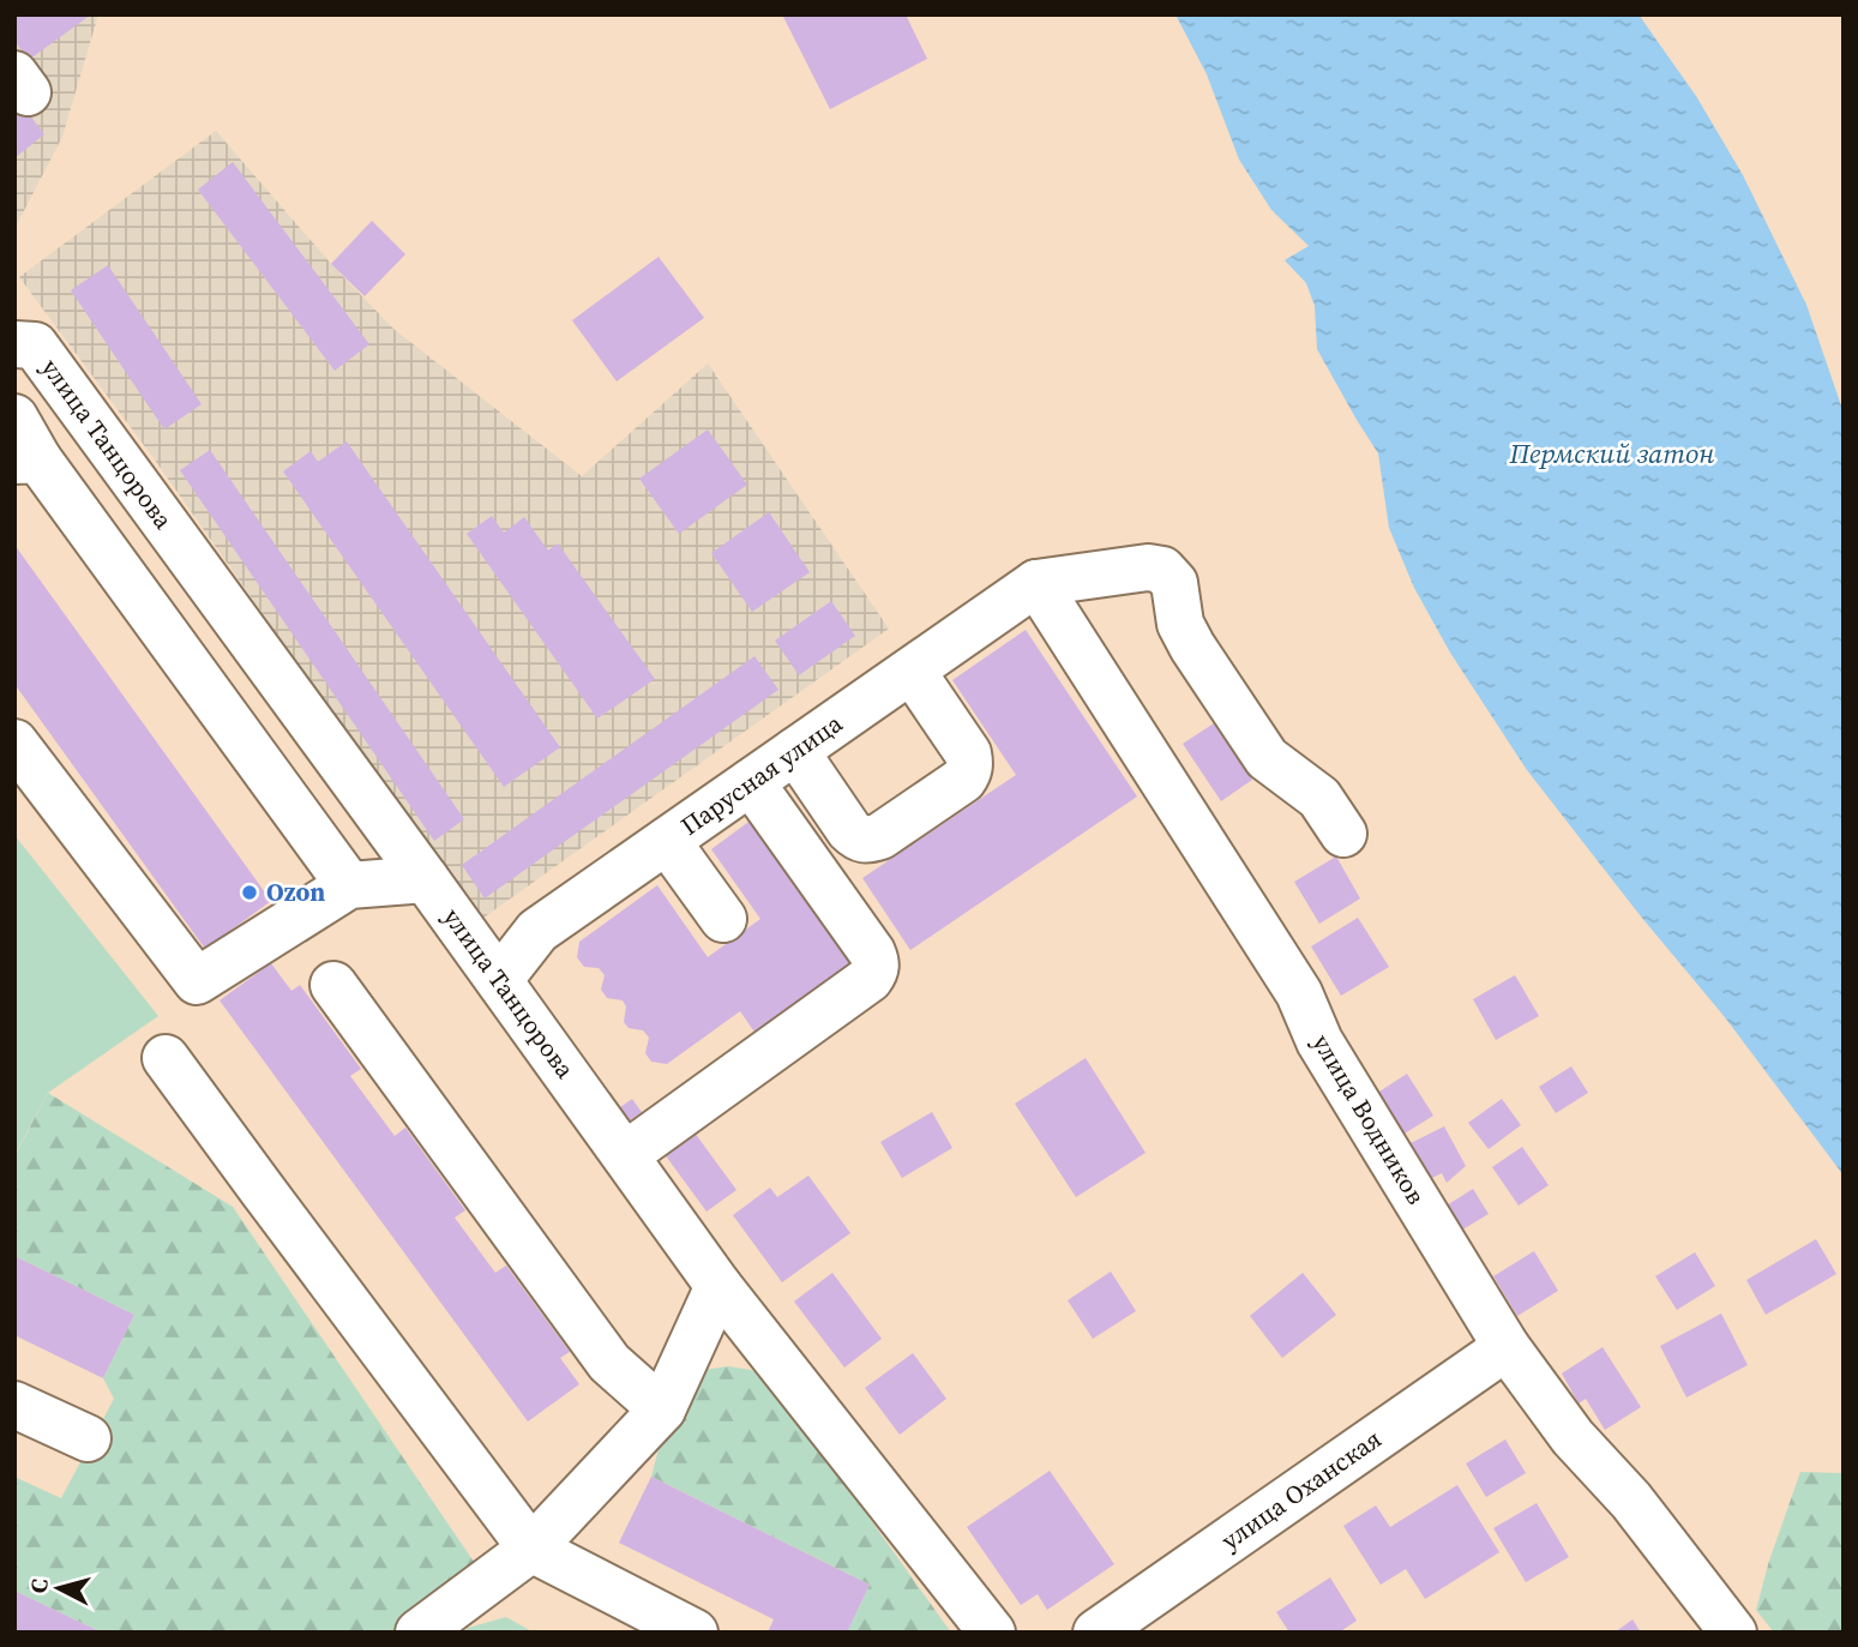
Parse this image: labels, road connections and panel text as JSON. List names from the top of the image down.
{
  "streets": {
    "street": [
      "улица Танцорова",
      "Парусная улица",
      "улица Водников",
      "улица Оханская"
    ]
  },
  "crossings": [
    ["улица Танцорова", "Парусная улица"],
    ["Парусная улица", "улица Водников"],
    ["улица Водников", "улица Оханская"]
  ],
  "water": ["Пермский затон"],
  "places": ["Ozon"],
  "north": "left"
}
